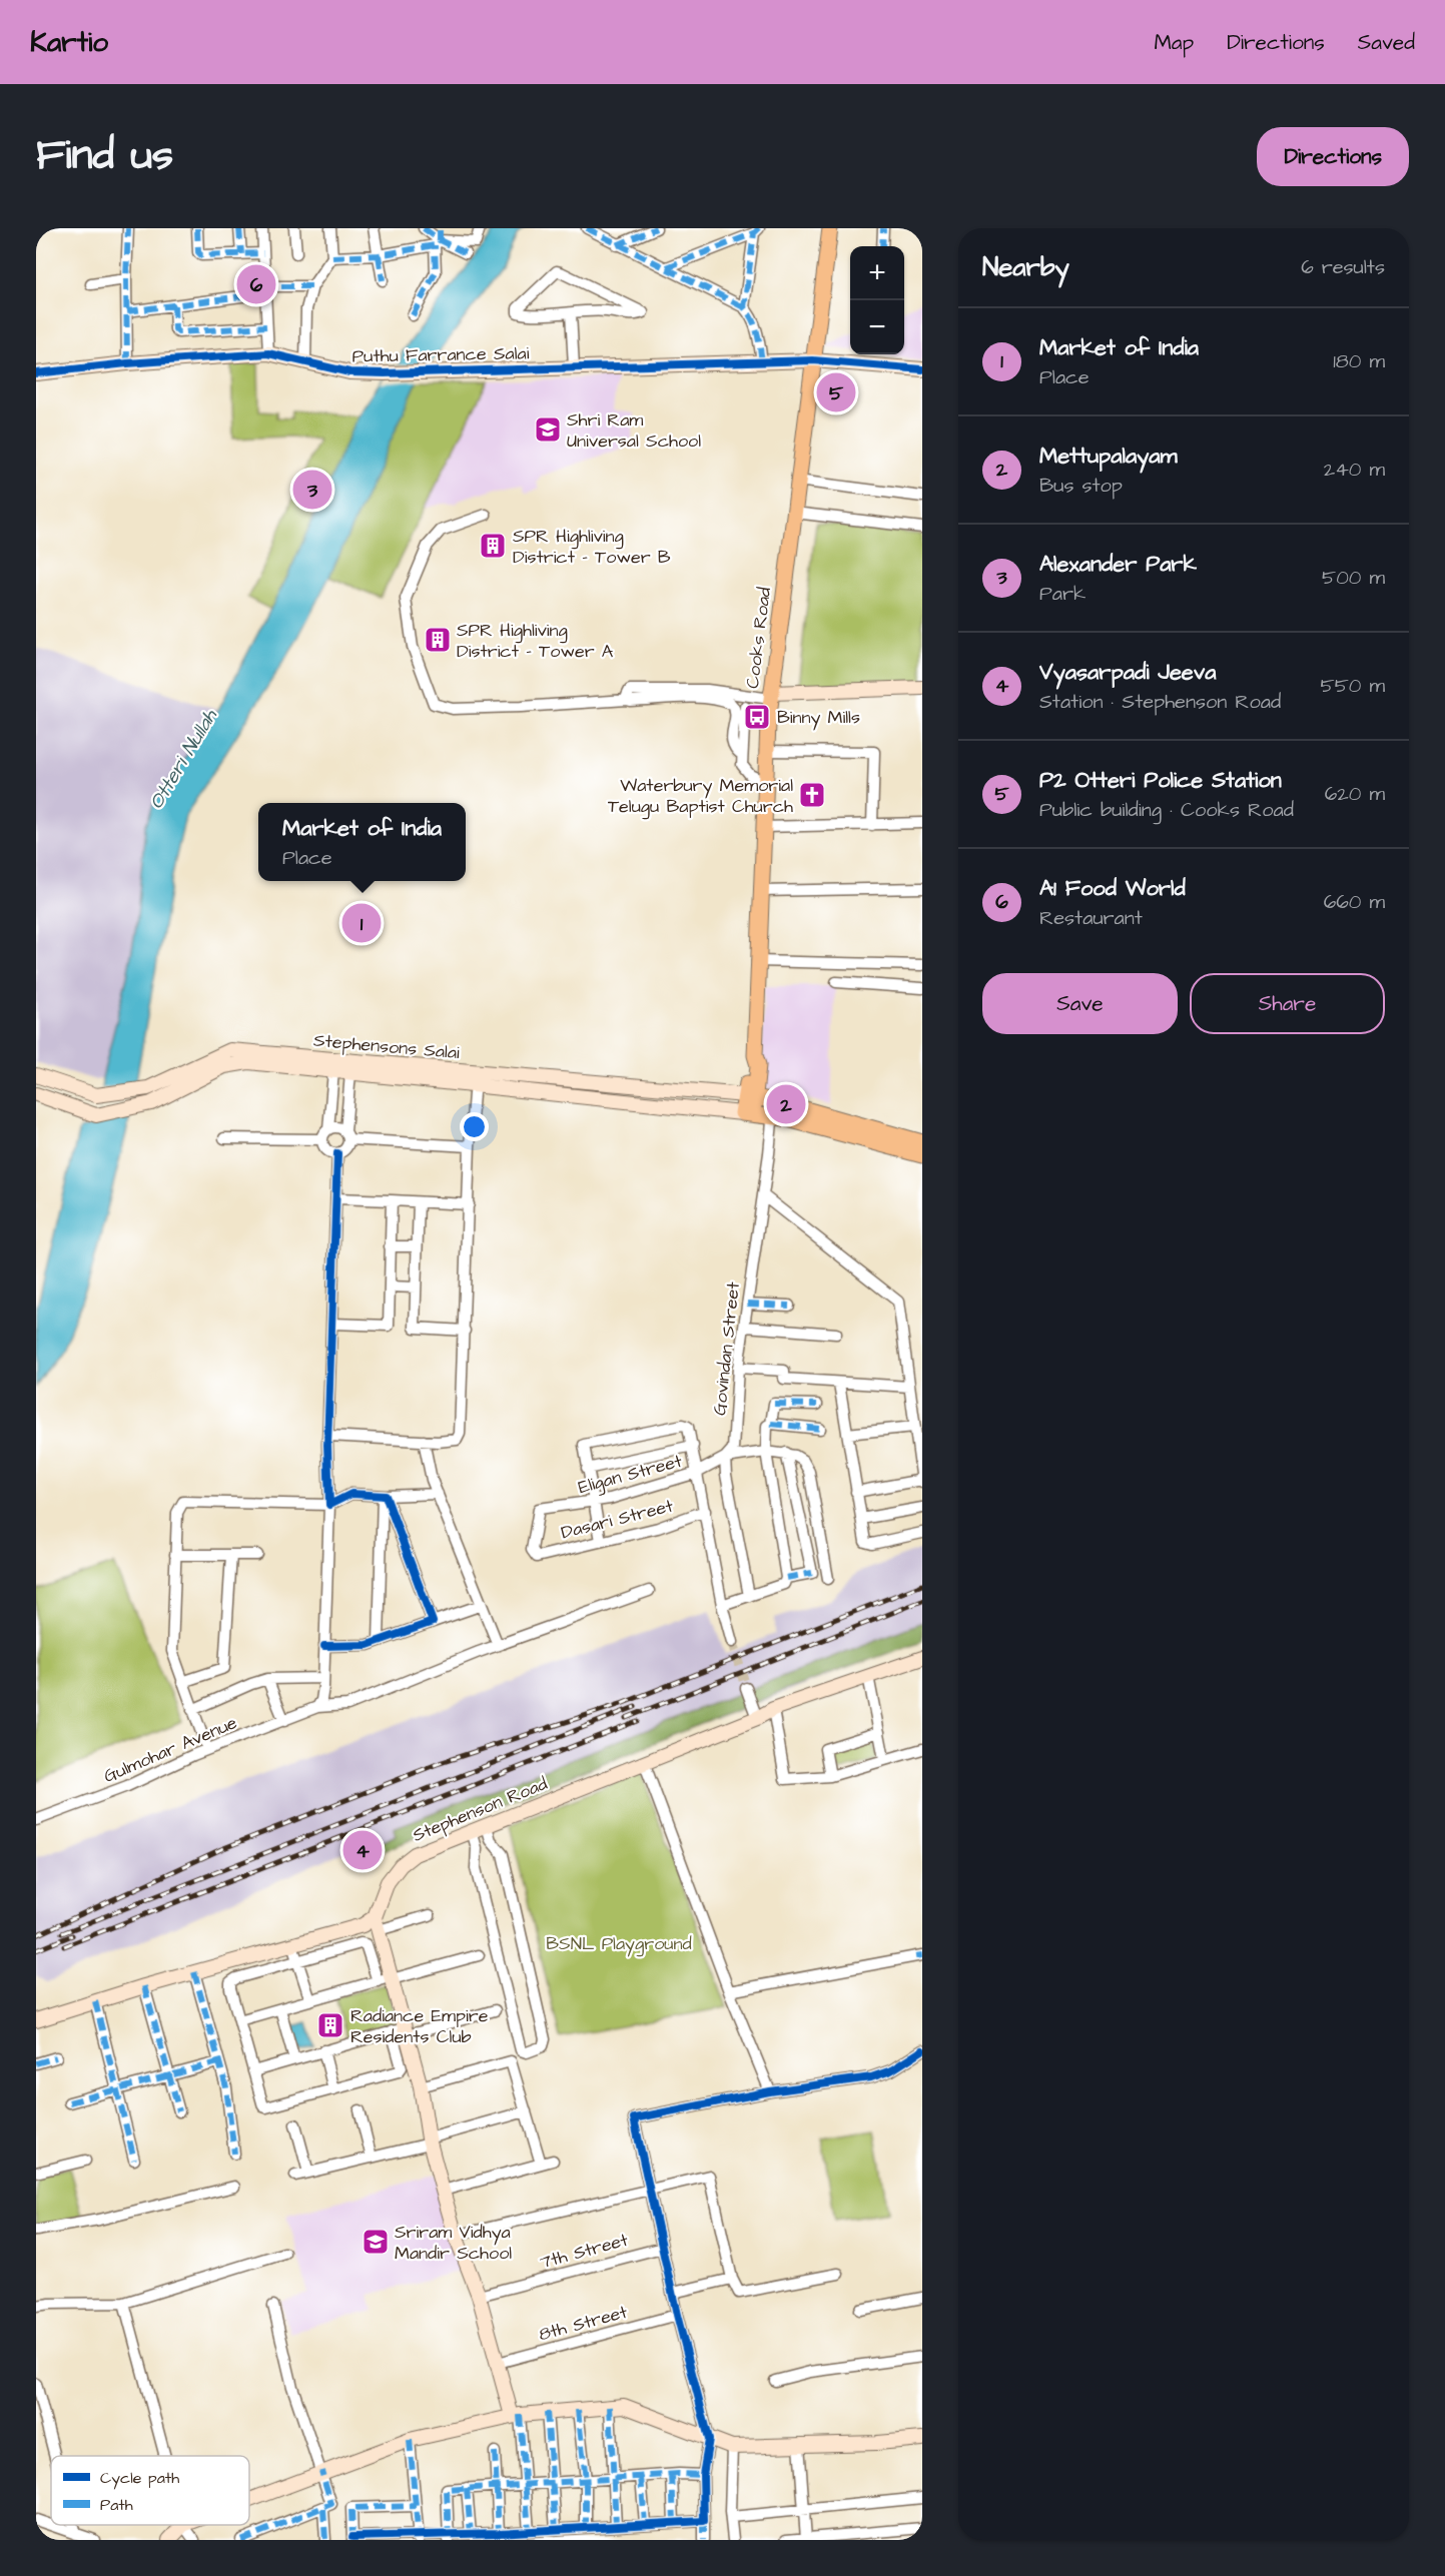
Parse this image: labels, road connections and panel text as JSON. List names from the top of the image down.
{
  "streets": {
    "main road": [
      "Puthu Farrance Salai",
      "Cooks Road",
      "Stephensons Salai",
      "Stephenson Road"
    ],
    "street": [
      "Govindan Street",
      "Eligan Street",
      "Dasari Street",
      "Gulmohar Avenue",
      "7th Street",
      "8th Street"
    ]
  },
  "crossings": [
    ["Puthu Farrance Salai", "Cooks Road"],
    ["Cooks Road", "Stephensons Salai"],
    ["Govindan Street", "Eligan Street"],
    ["Eligan Street", "Dasari Street"]
  ],
  "water": ["Otteri Nullah"],
  "parks": ["BSNL Playground"],
  "places": {
    "school or university": ["Shri Ram Universal School", "Sriram Vidhya Mandir School"],
    "building": ["SPR Highliving District - Tower B", "SPR Highliving District - Tower A", "Radiance Empire Residents Club"],
    "bus stop": ["Binny Mills"],
    "church": ["Waterbury Memorial Telugu Baptist Church"]
  },
  "legend": ["Cycle path", "Path"],
  "page": {
    "header": "Kartio",
    "nav": ["Map", "Directions", "Saved"],
    "title": "Find us",
    "buttons": [
      "Directions",
      ["Save", "Share"]
    ],
    "heading": ["Nearby", "6 results"],
    "map_buttons": ["+", "−"],
    "pins": [
      "6",
      "5",
      "3",
      "1",
      "2",
      "4"
    ],
    "list": [
      {
        "mark": "1",
        "name": "Market of India",
        "note": "Place",
        "value": "180 m"
      },
      {
        "mark": "2",
        "name": "Mettupalayam",
        "note": "Bus stop",
        "value": "240 m"
      },
      {
        "mark": "3",
        "name": "Alexander Park",
        "note": "Park",
        "value": "500 m"
      },
      {
        "mark": "4",
        "name": "Vyasarpadi Jeeva",
        "note": "Station · Stephenson Road",
        "value": "550 m"
      },
      {
        "mark": "5",
        "name": "P2 Otteri Police Station",
        "note": "Public building · Cooks Road",
        "value": "620 m"
      },
      {
        "mark": "6",
        "name": "A1 Food World",
        "note": "Restaurant",
        "value": "660 m"
      }
    ],
    "popup": ["Market of India", "Place"]
  }
}
